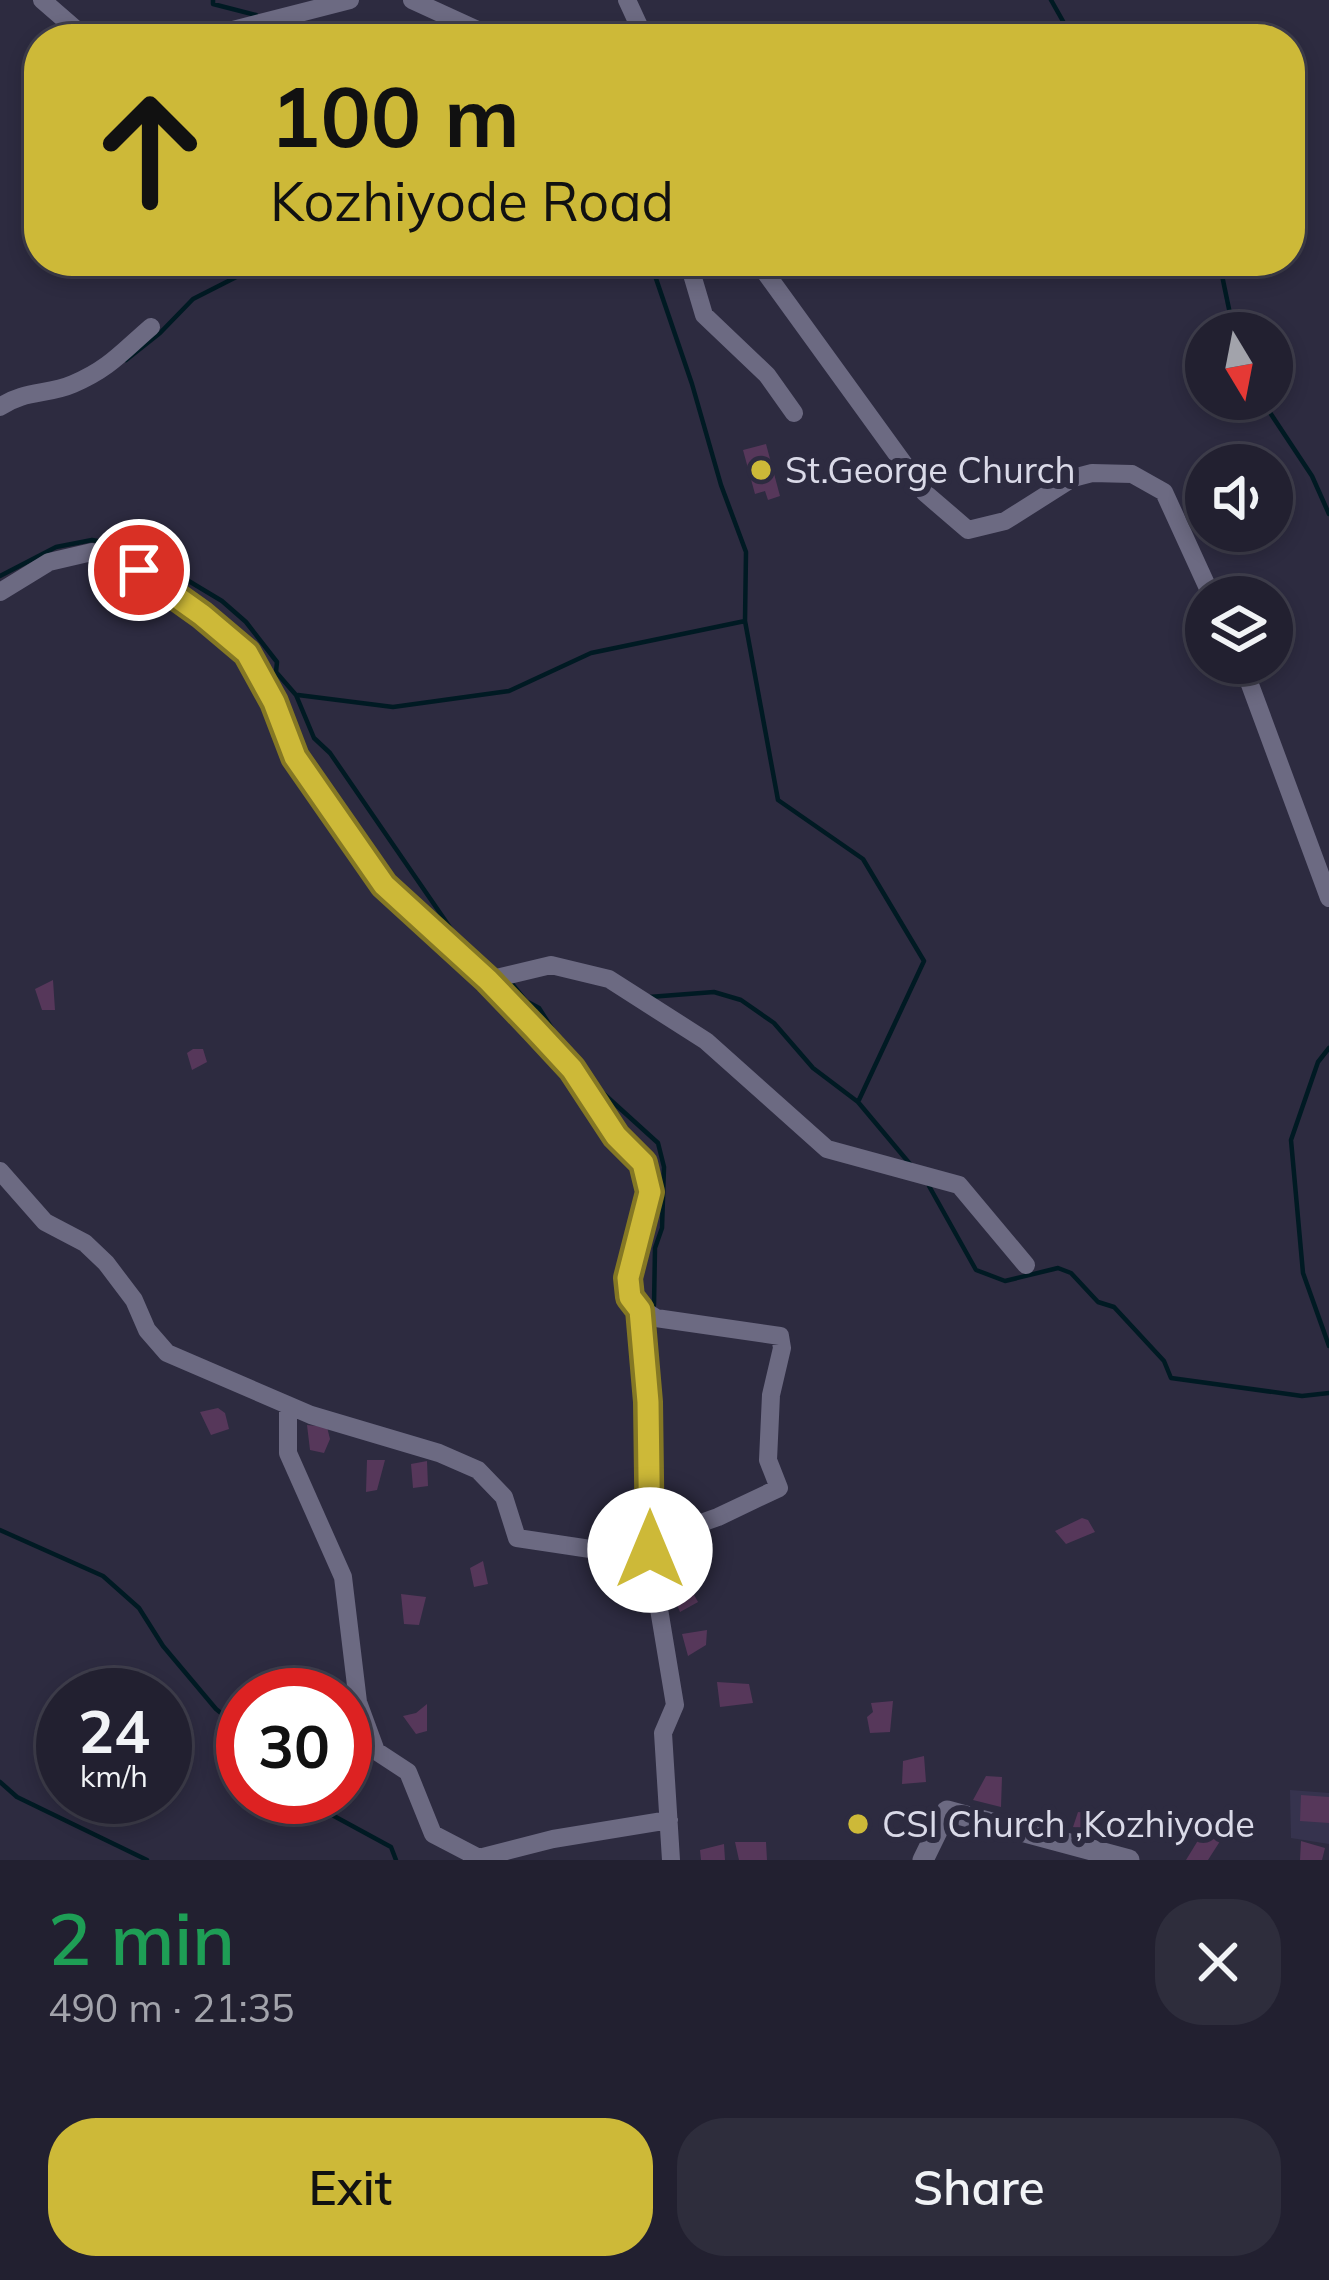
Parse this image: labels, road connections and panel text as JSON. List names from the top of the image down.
{
  "places": ["St.George Church", "CSI Church ,Kozhiyode"],
  "north": "bottom",
  "page": {
    "turn": ["100 m", "Kozhiyode Road"],
    "speed": "24 km/h",
    "limit": "30",
    "heading": ["2 min", "490 m · 21:35"],
    "buttons": ["Exit", "Share"]
  }
}
